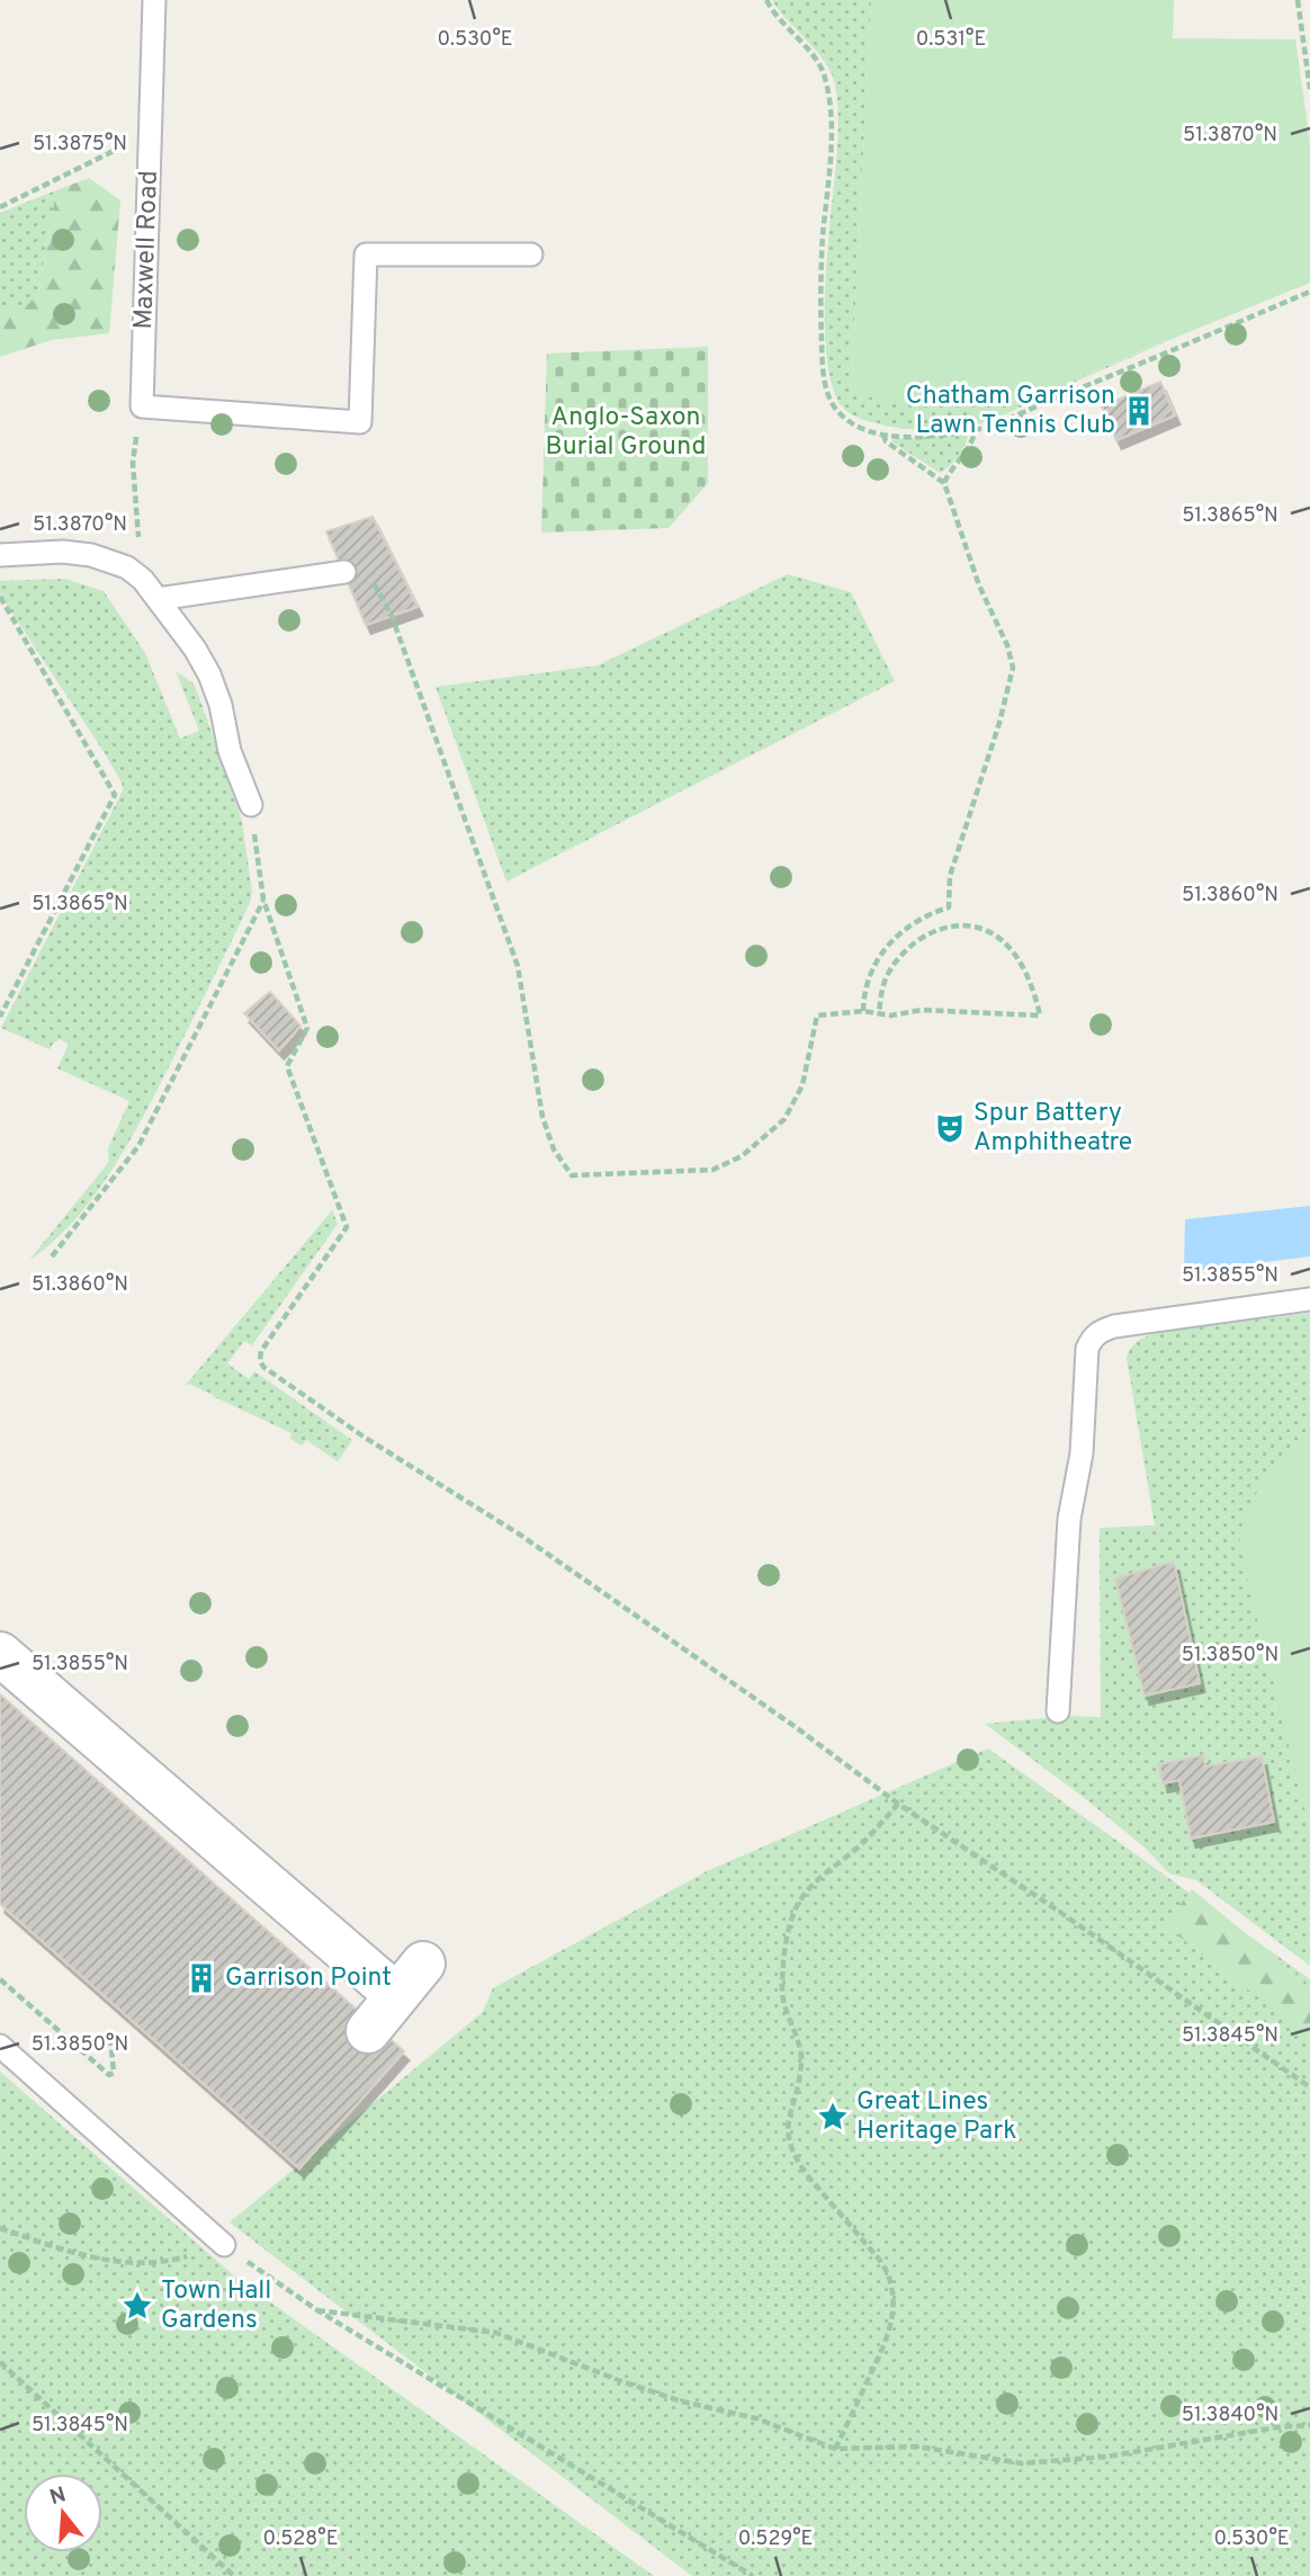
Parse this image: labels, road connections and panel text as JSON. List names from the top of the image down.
{
  "streets": {
    "lane": ["Maxwell Road"]
  },
  "parks": ["Anglo-Saxon Burial Ground"],
  "places": {
    "building": ["Chatham Garrison Lawn Tennis Club", "Garrison Point"],
    "theatre": ["Spur Battery Amphitheatre"],
    "place": ["Great Lines Heritage Park", "Town Hall Gardens"]
  },
  "north": "top",
  "coordinates": [
    "0.530°E",
    "0.531°E",
    "51.3870°N",
    "51.3875°N",
    "51.3865°N",
    "51.3860°N",
    "51.3855°N",
    "51.3850°N",
    "51.3845°N",
    "51.3840°N",
    "0.528°E",
    "0.529°E"
  ]
}
